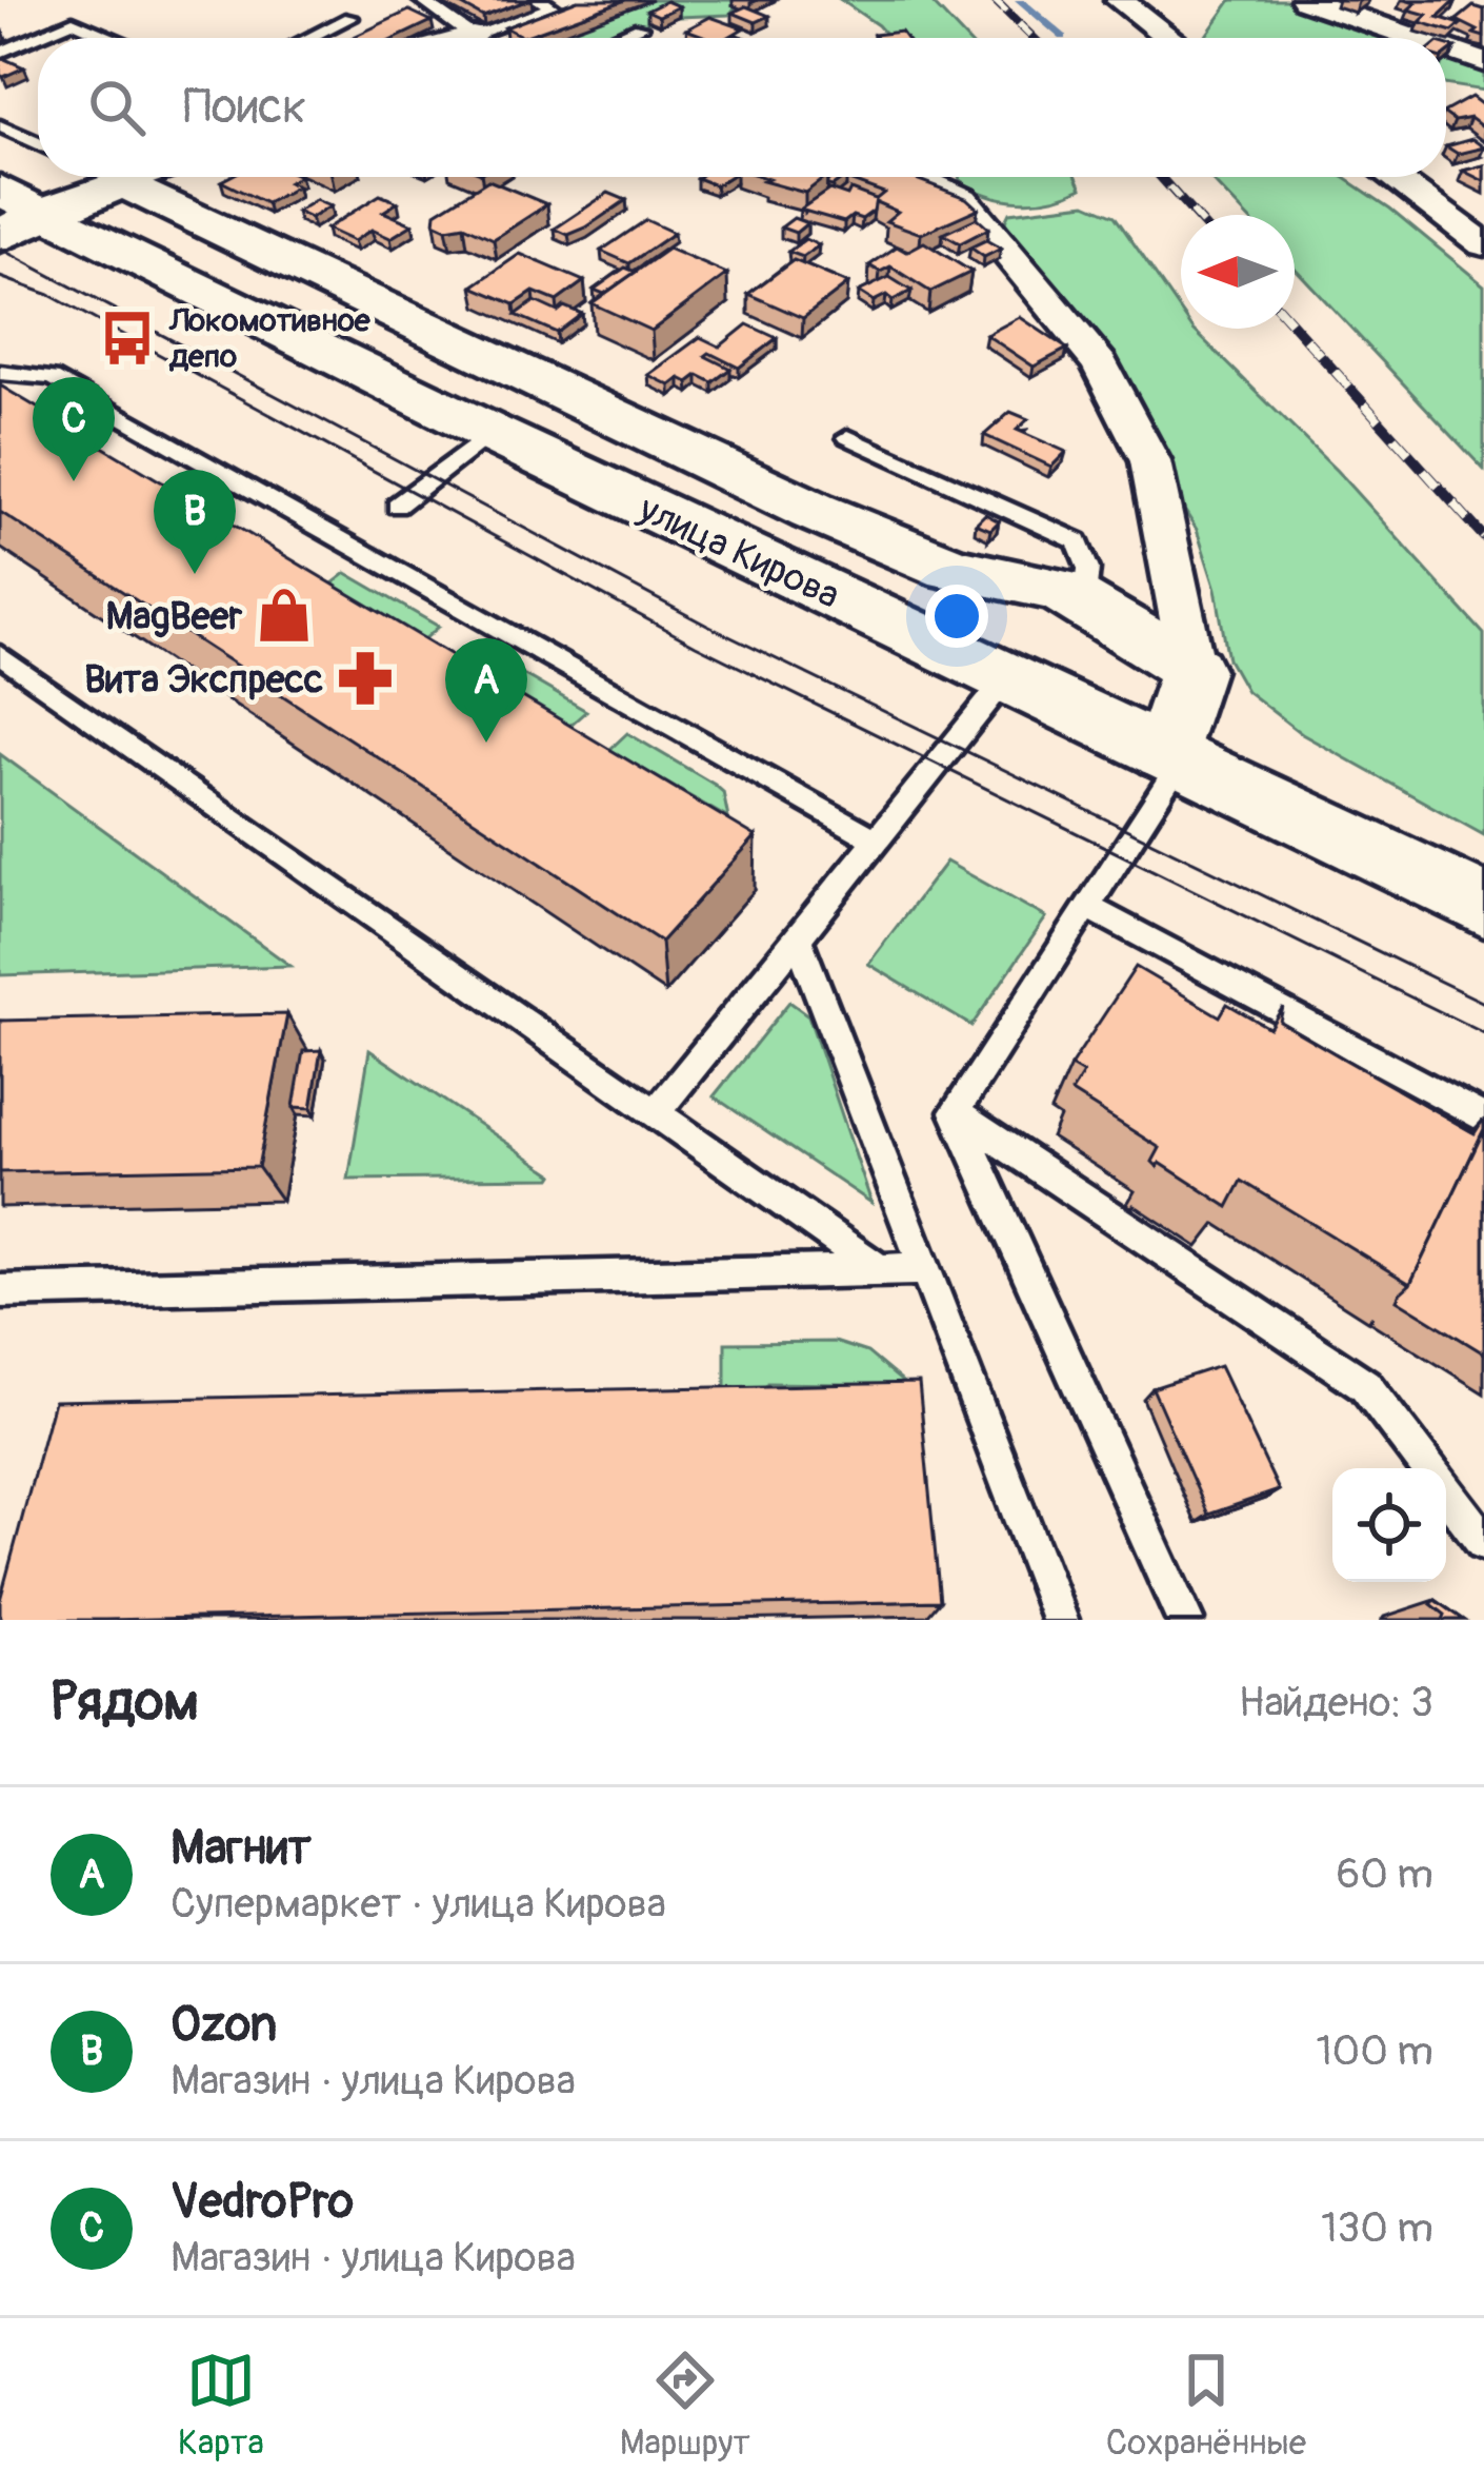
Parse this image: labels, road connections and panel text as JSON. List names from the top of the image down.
{
  "streets": {
    "street": ["улица Кирова"]
  },
  "places": {
    "bus stop": ["Локомотивное депо"],
    "shop": ["MagBeer"],
    "pharmacy": ["Вита Экспресс"]
  },
  "north": "left",
  "page": {
    "search": "Поиск",
    "pins": ["C", "B", "A"],
    "heading": ["Рядом", "Найдено: 3"],
    "list": [
      {
        "mark": "A",
        "name": "Магнит",
        "note": "Супермаркет · улица Кирова",
        "value": "60 m"
      },
      {
        "mark": "B",
        "name": "Ozon",
        "note": "Магазин · улица Кирова",
        "value": "100 m"
      },
      {
        "mark": "C",
        "name": "VedroPro",
        "note": "Магазин · улица Кирова",
        "value": "130 m"
      }
    ],
    "nav": ["Карта", "Маршрут", "Сохранённые"]
  }
}
